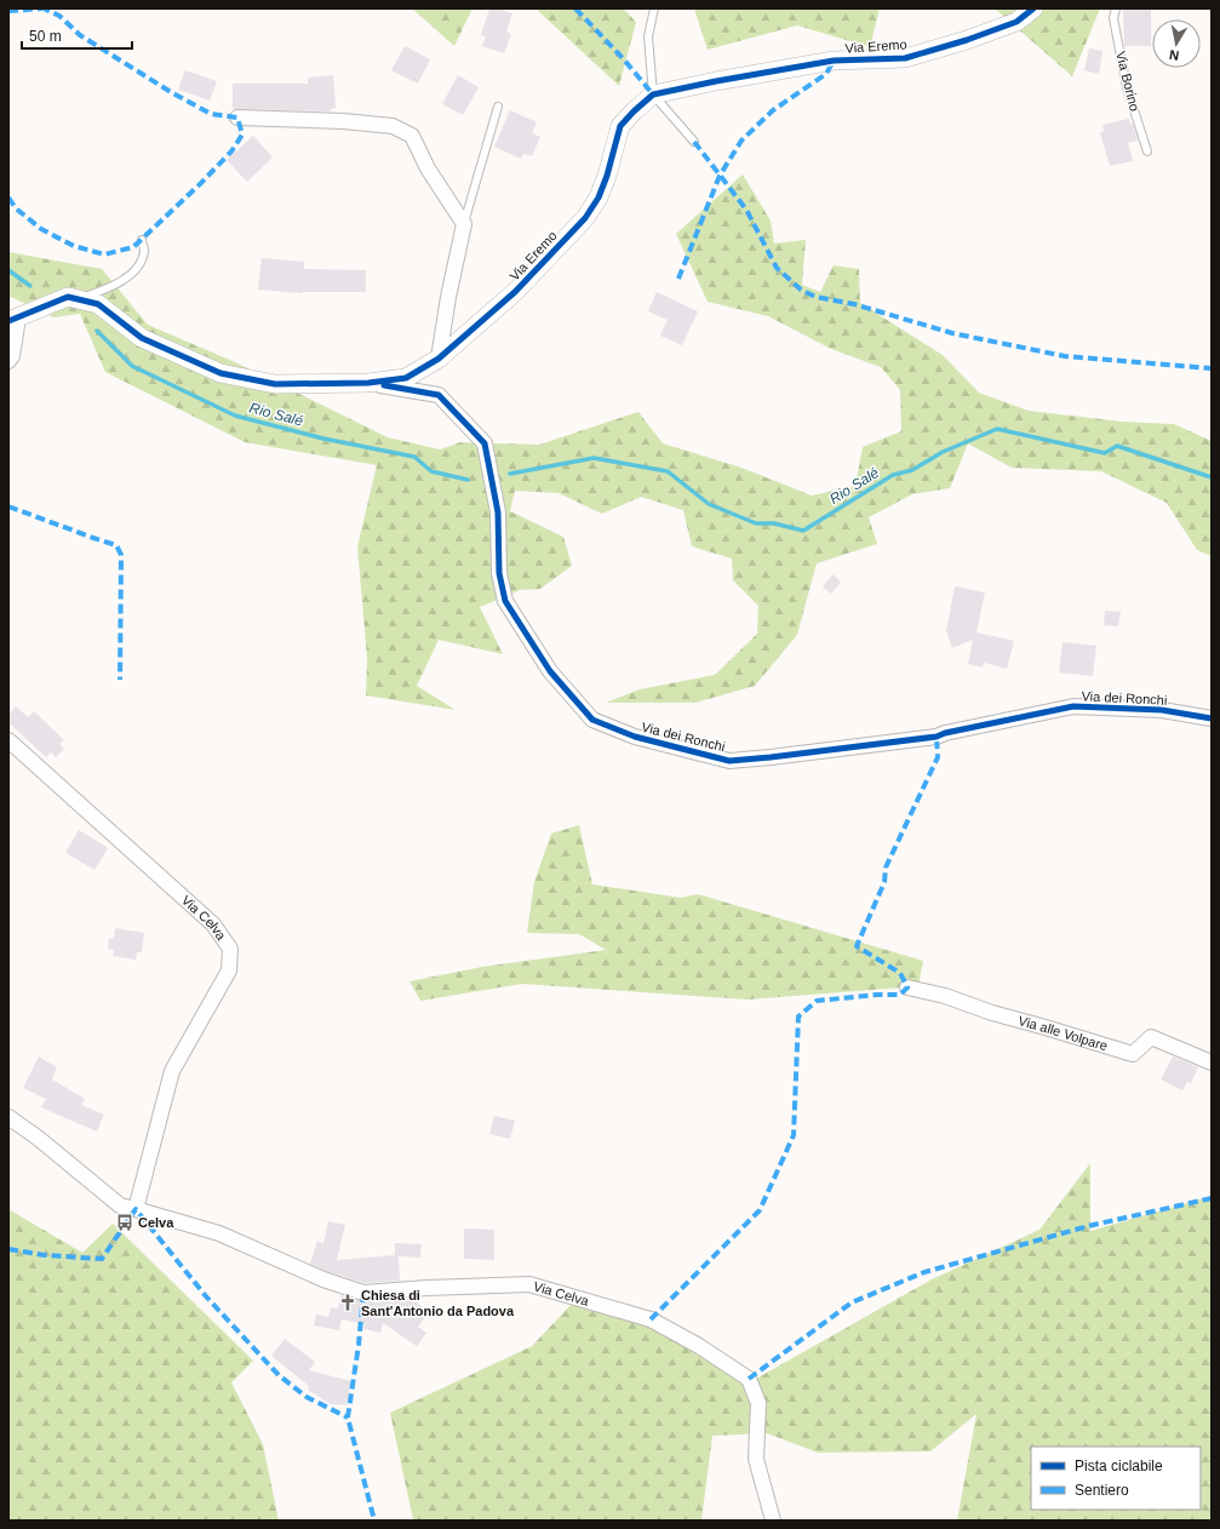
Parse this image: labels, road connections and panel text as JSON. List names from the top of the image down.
{
  "streets": {
    "street": [
      "Via Eremo",
      "Via dei Ronchi",
      "Via Celva",
      "Via alle Volpare"
    ],
    "lane": ["Via Borino"]
  },
  "crossings": [
    ["Via Eremo", "Via dei Ronchi"]
  ],
  "water": ["Rio Salé"],
  "places": {
    "bus stop": ["Celva"],
    "church": ["Chiesa di Sant'Antonio da Padova"]
  },
  "legend": ["Pista ciclabile", "Sentiero"],
  "scale_bar": "50 m",
  "north": "bottom"
}
